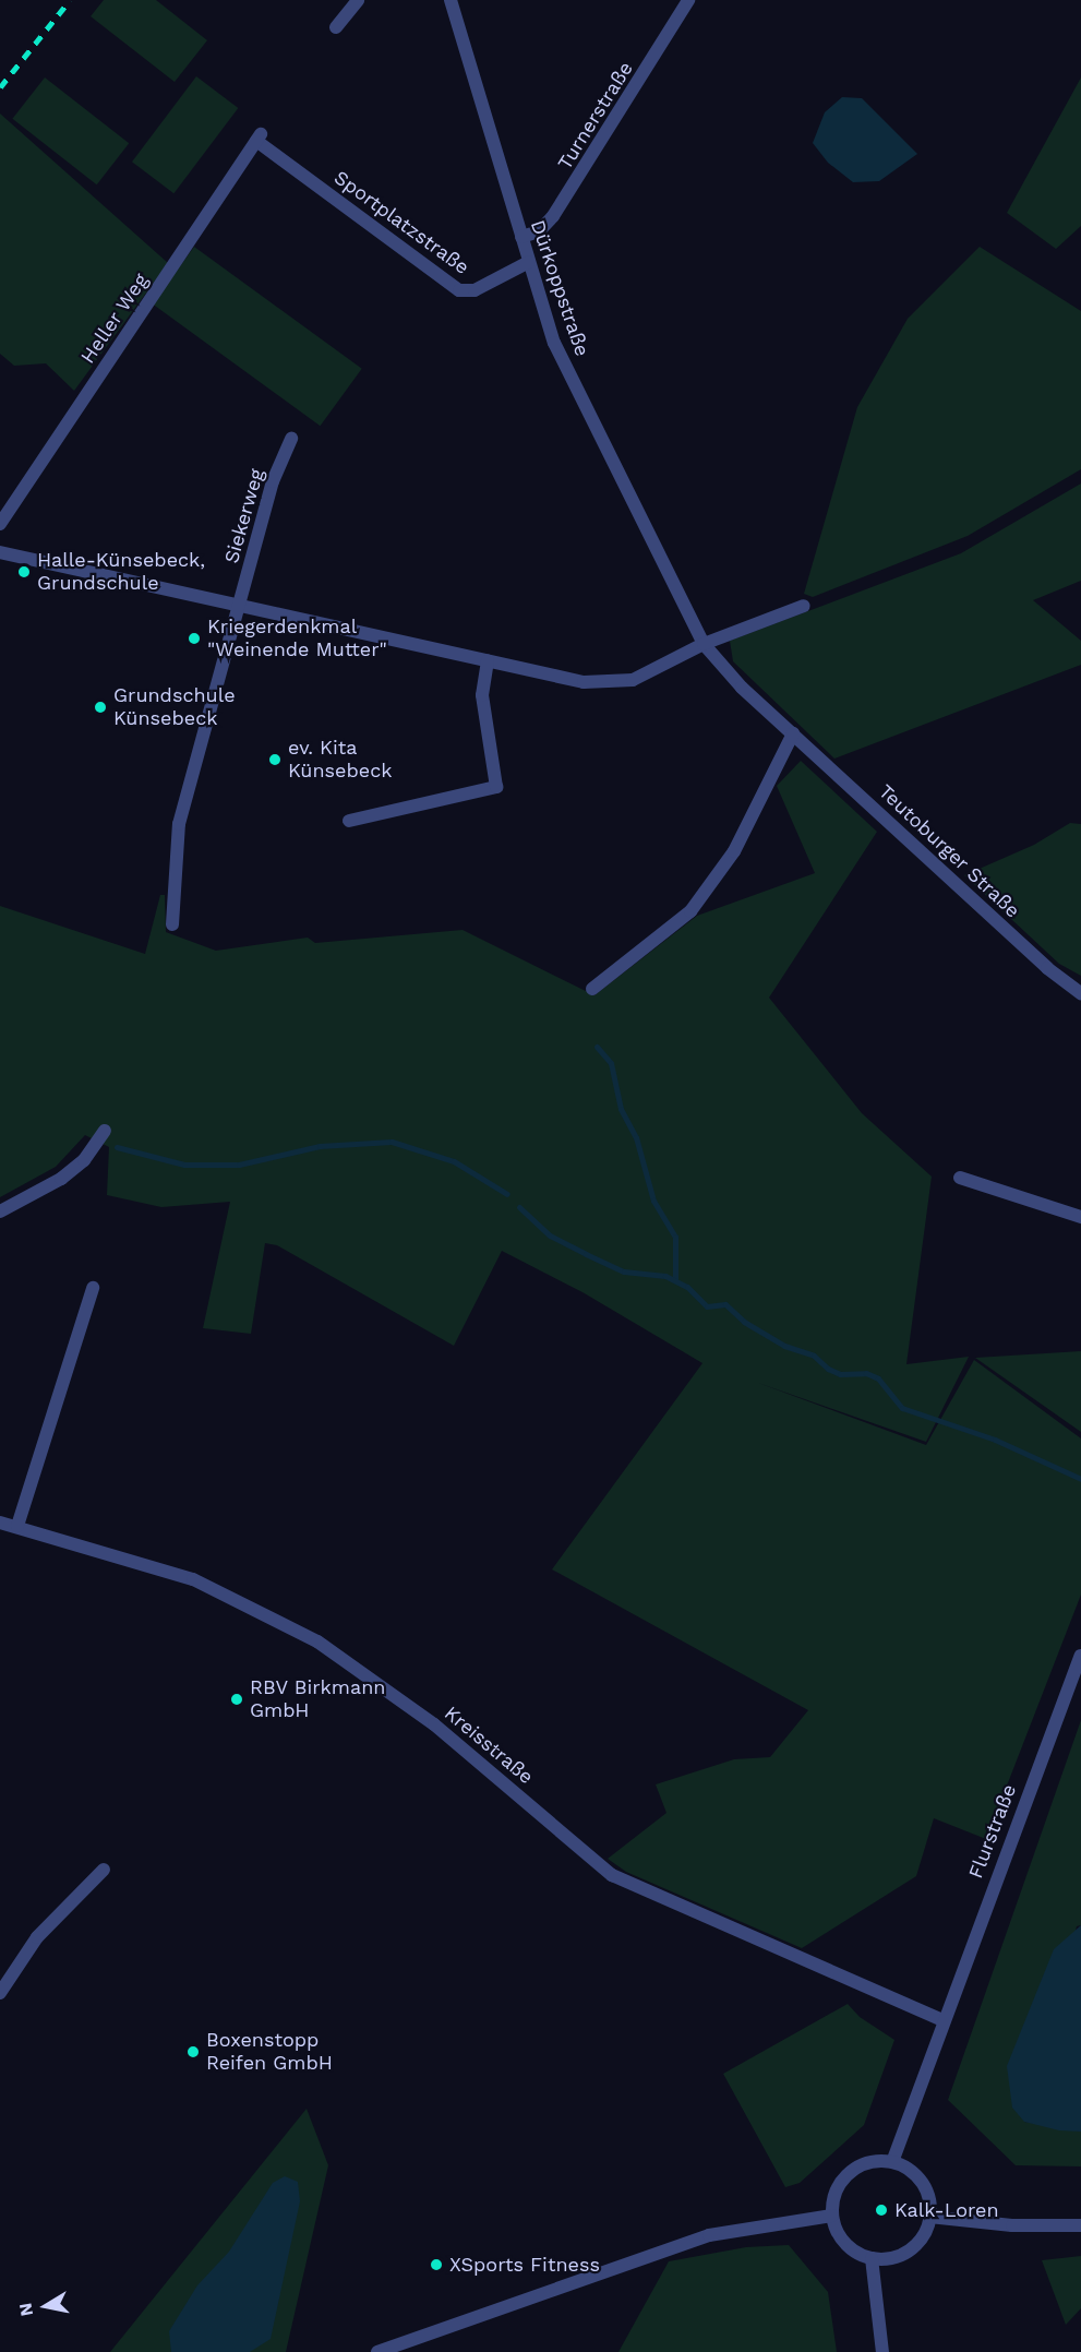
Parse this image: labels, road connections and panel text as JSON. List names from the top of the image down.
{
  "streets": {
    "street": [
      "Turnerstraße",
      "Sportplatzstraße",
      "Dürkoppstraße",
      "Heller Weg",
      "Siekerweg",
      "Teutoburger Straße",
      "Kreisstraße",
      "Flurstraße"
    ]
  },
  "crossings": [
    ["Turnerstraße", "Dürkoppstraße"],
    ["Sportplatzstraße", "Dürkoppstraße"],
    ["Sportplatzstraße", "Heller Weg"],
    ["Dürkoppstraße", "Teutoburger Straße"],
    ["Kreisstraße", "Flurstraße"]
  ],
  "places": [
    "Halle-Künsebeck, Grundschule",
    "Kriegerdenkmal \"Weinende Mutter\"",
    "Grundschule Künsebeck",
    "ev. Kita Künsebeck",
    "RBV Birkmann GmbH",
    "Boxenstopp Reifen GmbH",
    "Kalk-Loren",
    "XSports Fitness"
  ],
  "north": "left"
}
